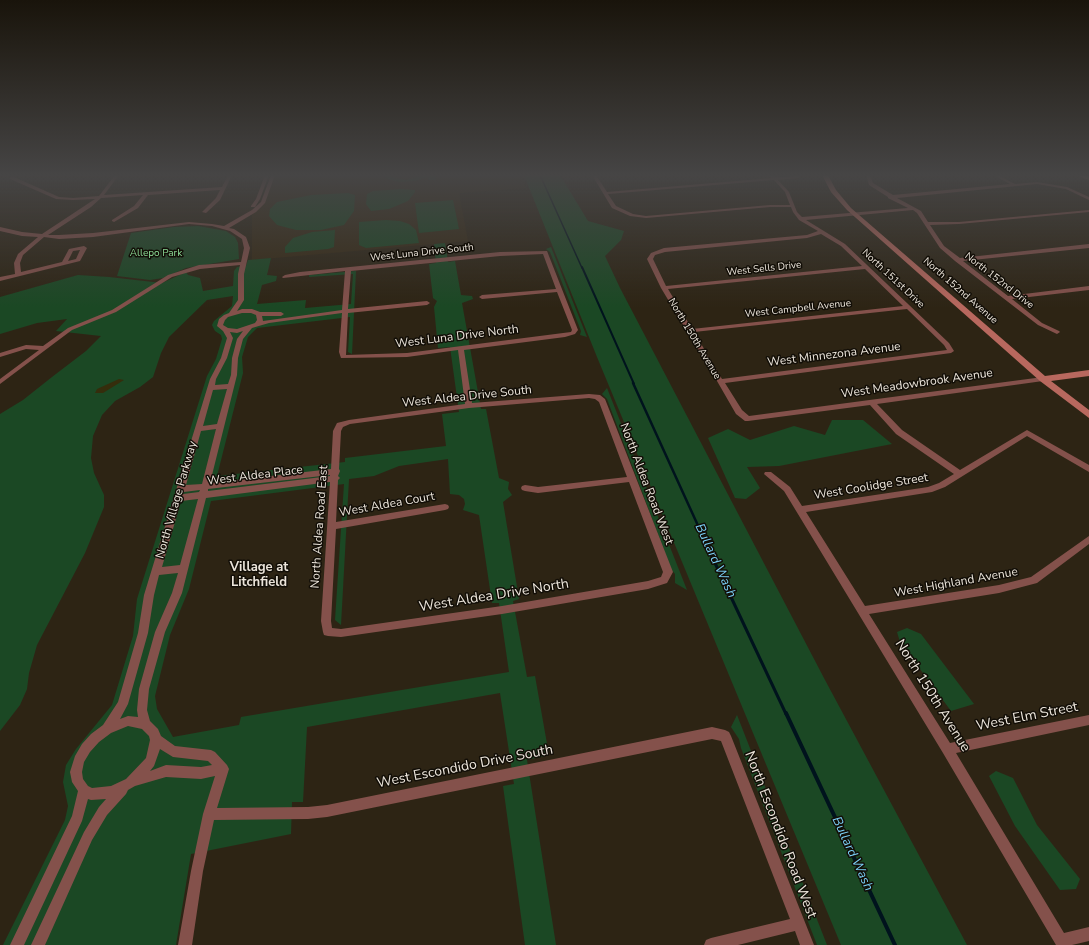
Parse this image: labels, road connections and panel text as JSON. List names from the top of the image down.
{
  "streets": {
    "street": [
      "West Luna Drive South",
      "West Sells Drive",
      "North 151st Drive",
      "North 152nd Drive",
      "North 152nd Avenue",
      "West Campbell Avenue",
      "West Luna Drive North",
      "North 150th Avenue",
      "West Minnezona Avenue",
      "West Meadowbrook Avenue",
      "West Aldea Drive South",
      "West Aldea Place",
      "North Aldea Road West",
      "West Coolidge Street",
      "North Village Parkway",
      "West Aldea Court",
      "North Aldea Road East",
      "West Highland Avenue",
      "West Aldea Drive North",
      "West Elm Street",
      "West Escondido Drive South",
      "North Escondido Road West"
    ]
  },
  "crossings": [
    ["West Luna Drive South", "West Luna Drive North"],
    ["West Sells Drive", "North 151st Drive"],
    ["West Sells Drive", "North 150th Avenue"],
    ["North 151st Drive", "West Campbell Avenue"],
    ["North 151st Drive", "North 150th Avenue"],
    ["North 151st Drive", "West Minnezona Avenue"],
    ["North 152nd Avenue", "West Meadowbrook Avenue"],
    ["West Campbell Avenue", "North 150th Avenue"],
    ["North 150th Avenue", "West Minnezona Avenue"],
    ["North 150th Avenue", "West Meadowbrook Avenue"],
    ["North 150th Avenue", "West Coolidge Street"],
    ["North 150th Avenue", "West Highland Avenue"],
    ["North 150th Avenue", "West Elm Street"],
    ["West Aldea Drive South", "North Aldea Road West"],
    ["West Aldea Drive South", "North Aldea Road East"],
    ["West Aldea Place", "North Village Parkway"],
    ["West Aldea Place", "North Aldea Road East"],
    ["North Aldea Road West", "West Aldea Drive North"],
    ["West Aldea Court", "North Aldea Road East"],
    ["North Aldea Road East", "West Aldea Drive North"],
    ["West Escondido Drive South", "North Escondido Road West"]
  ],
  "districts": ["Village at Litchfield"],
  "water": ["Bullard Wash"],
  "parks": ["Allepo Park"]
}
